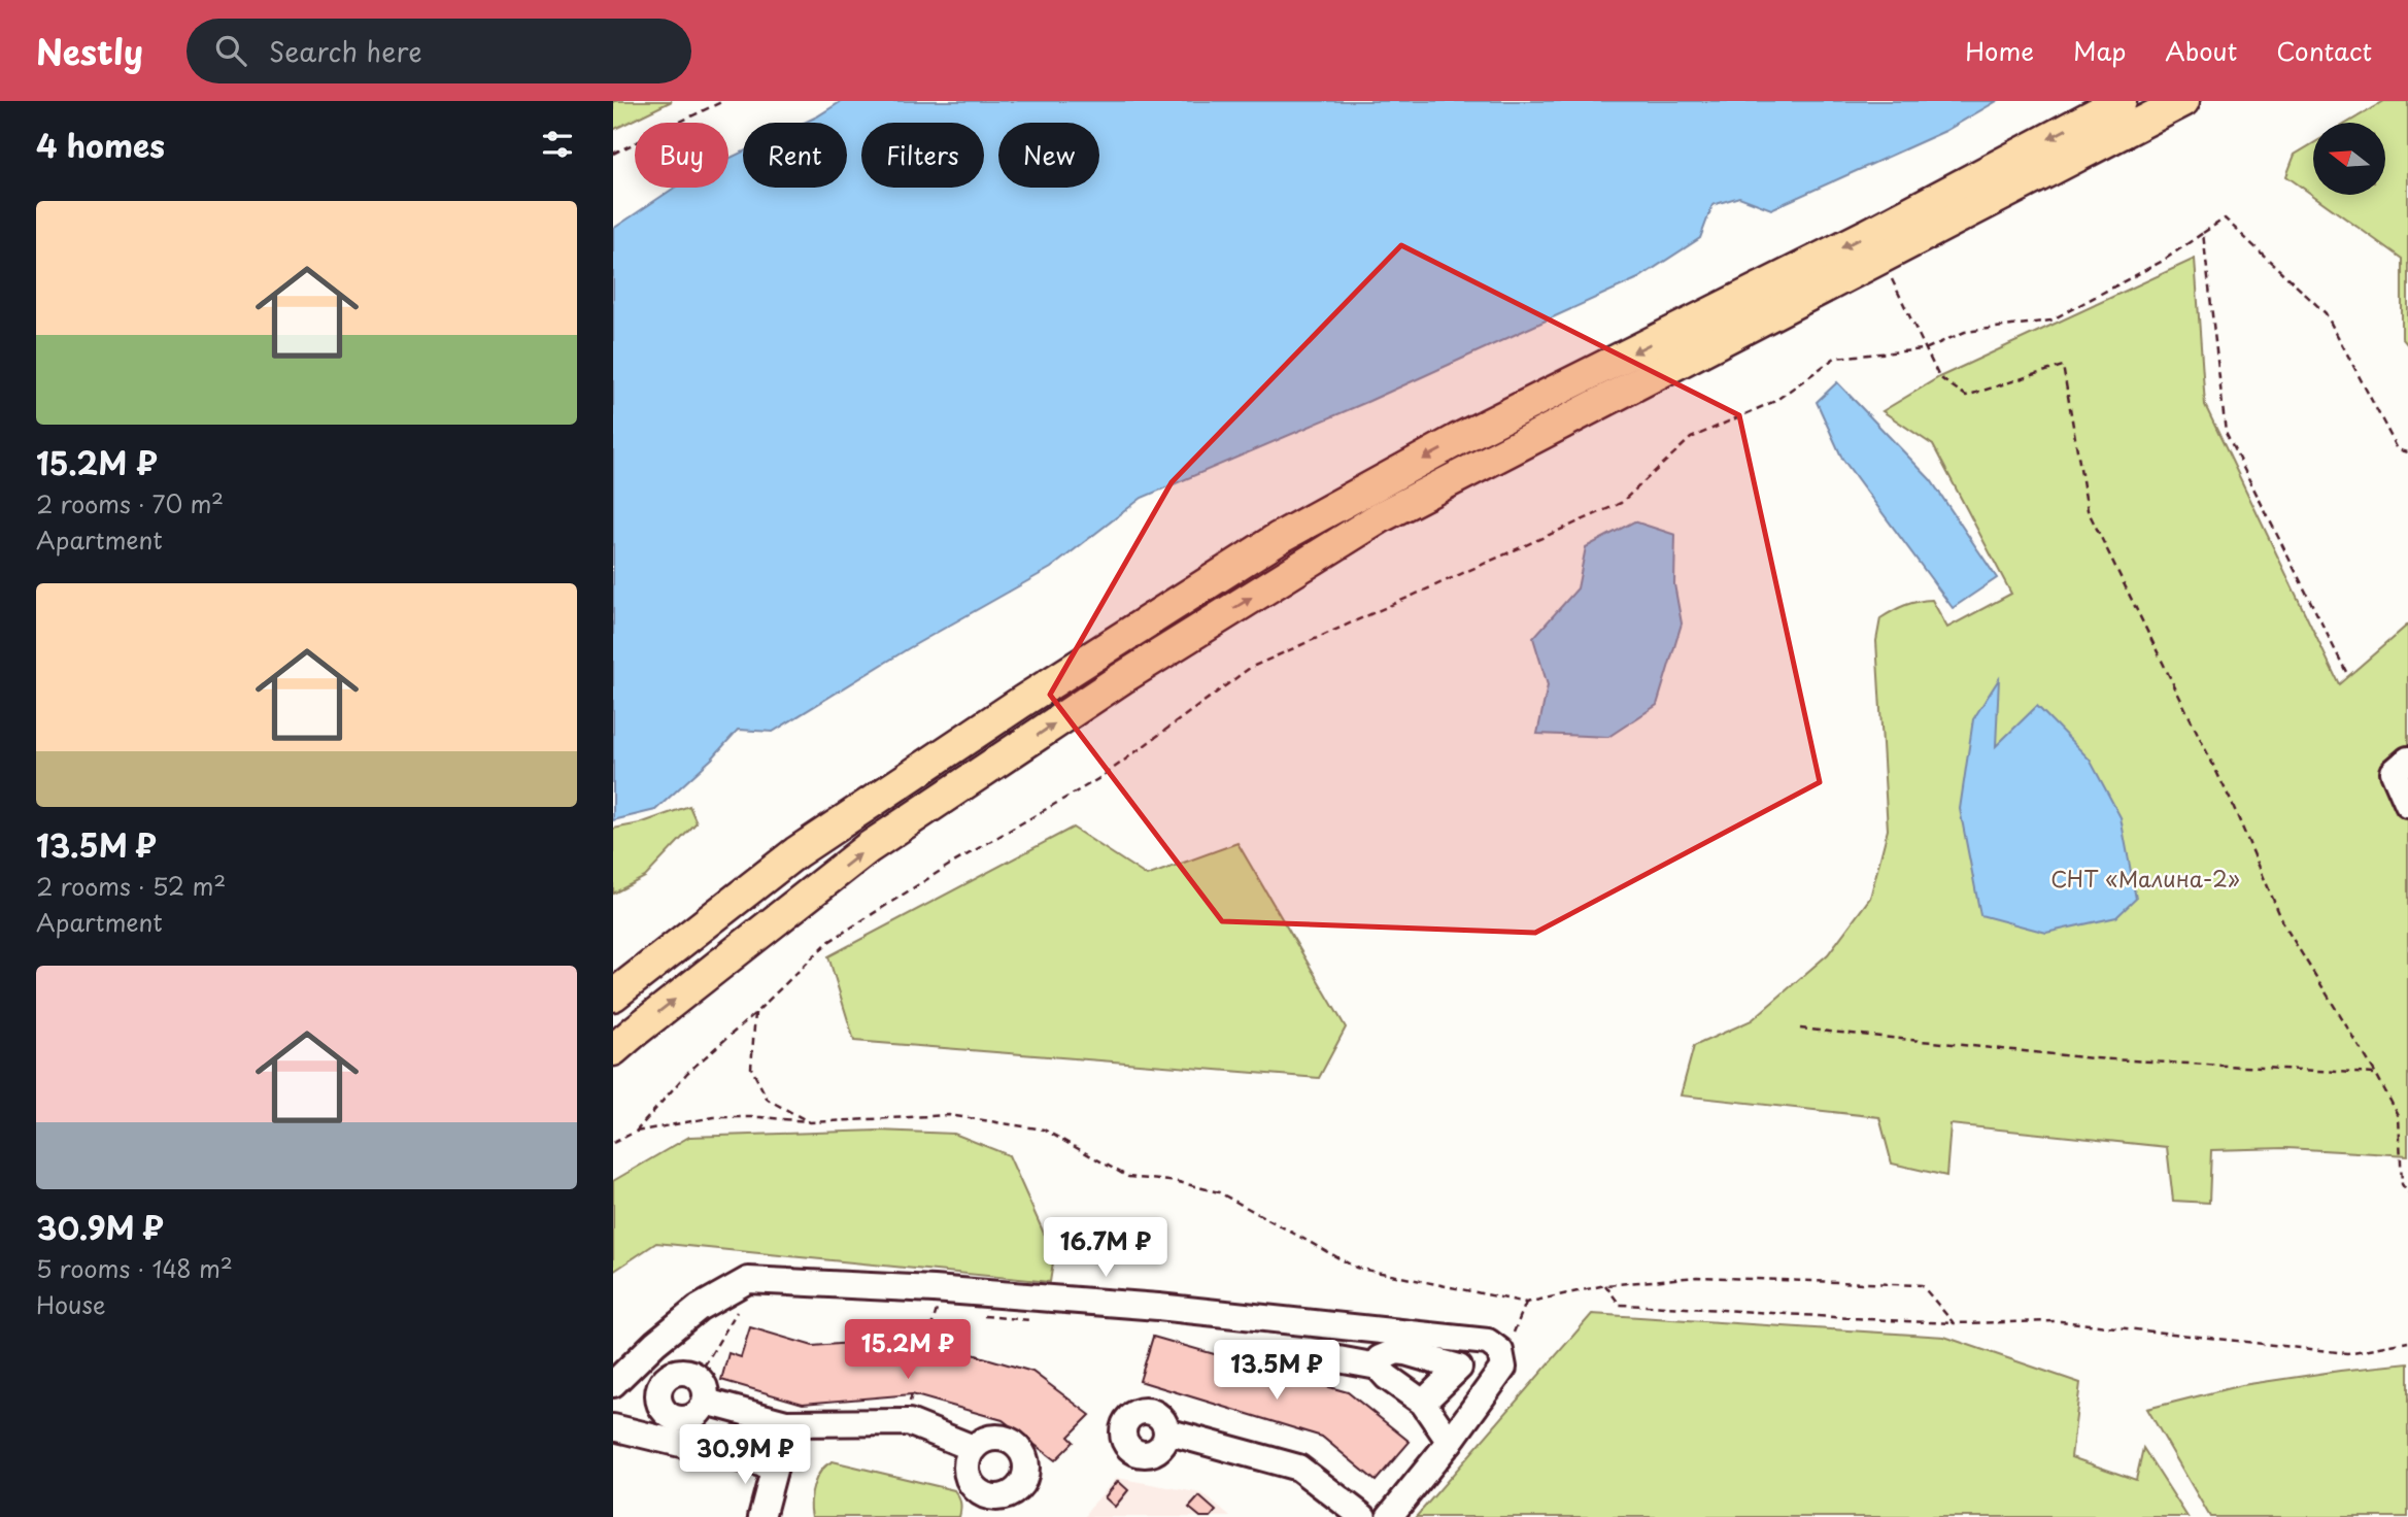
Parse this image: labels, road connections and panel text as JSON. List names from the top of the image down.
{
  "parks": ["СНТ «Малина-2»"],
  "north": "left",
  "page": {
    "header": "Nestly",
    "search": "Search here",
    "nav": [
      "Home",
      "Map",
      "About",
      "Contact"
    ],
    "heading": "4 homes",
    "chip": [
      "Buy",
      "Rent",
      "Filters",
      "New"
    ],
    "list": [
      {
        "name": "15.2M ₽",
        "note": "2 rooms · 70 m² · Apartment"
      },
      {
        "name": "13.5M ₽",
        "note": "2 rooms · 52 m² · Apartment"
      },
      {
        "name": "30.9M ₽",
        "note": "5 rooms · 148 m² · House"
      }
    ],
    "price": [
      "16.7M ₽",
      "15.2M ₽",
      "13.5M ₽",
      "30.9M ₽"
    ]
  }
}
